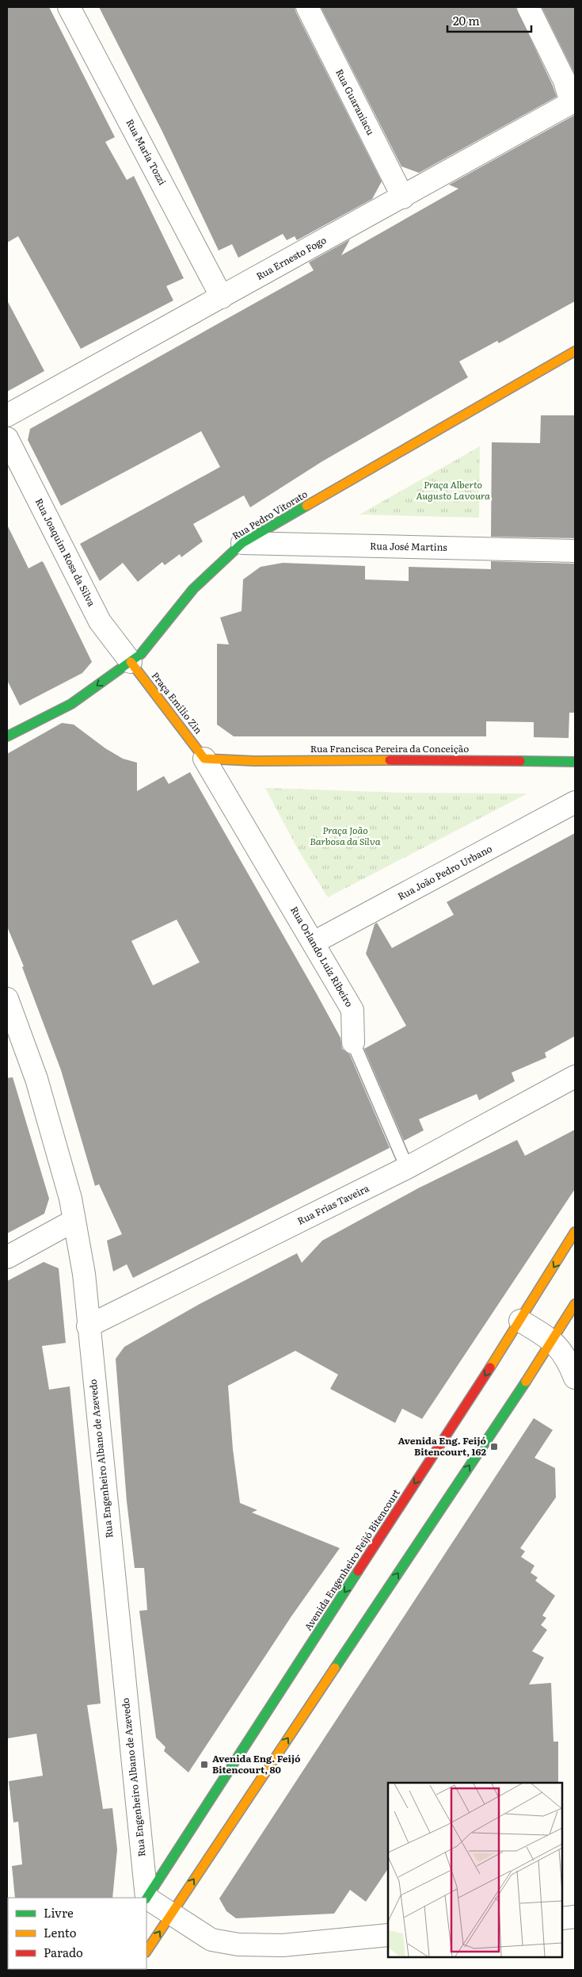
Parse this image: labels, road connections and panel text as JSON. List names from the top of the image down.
{
  "streets": {
    "main road": [
      "Rua Pedro Vitorato",
      "Praça Emílio Zin",
      "Rua Francisca Pereira da Conceição",
      "Avenida Engenheiro Feijó Bitencourt"
    ],
    "street": [
      "Rua Guaraniacu",
      "Rua Maria Tozzi",
      "Rua Ernesto Fogo",
      "Rua José Martins",
      "Rua Joaquim Rosa da Silva",
      "Rua João Pedro Urbano",
      "Rua Orlando Luiz Ribeiro",
      "Rua Frias Taveira",
      "Rua Engenheiro Albano de Azevedo"
    ]
  },
  "crossings": [
    ["Rua Guaraniacu", "Rua Ernesto Fogo"],
    ["Rua Maria Tozzi", "Rua Ernesto Fogo"],
    ["Rua Pedro Vitorato", "Rua José Martins"],
    ["Rua Pedro Vitorato", "Rua Joaquim Rosa da Silva"],
    ["Rua Pedro Vitorato", "Praça Emílio Zin"],
    ["Rua Joaquim Rosa da Silva", "Praça Emílio Zin"],
    ["Praça Emílio Zin", "Rua Francisca Pereira da Conceição"],
    ["Praça Emílio Zin", "Rua Orlando Luiz Ribeiro"],
    ["Rua Francisca Pereira da Conceição", "Rua Orlando Luiz Ribeiro"],
    ["Rua João Pedro Urbano", "Rua Orlando Luiz Ribeiro"],
    ["Rua Orlando Luiz Ribeiro", "Rua Frias Taveira"],
    ["Rua Frias Taveira", "Rua Engenheiro Albano de Azevedo"]
  ],
  "parks": ["Praça Alberto Augusto Lavoura", "Praça João Barbosa da Silva"],
  "places": {
    "transit": ["Avenida Eng. Feijó Bitencourt, 162", "Avenida Eng. Feijó Bitencourt, 80"]
  },
  "legend": ["Livre", "Lento", "Parado"],
  "scale_bar": "20 m"
}
